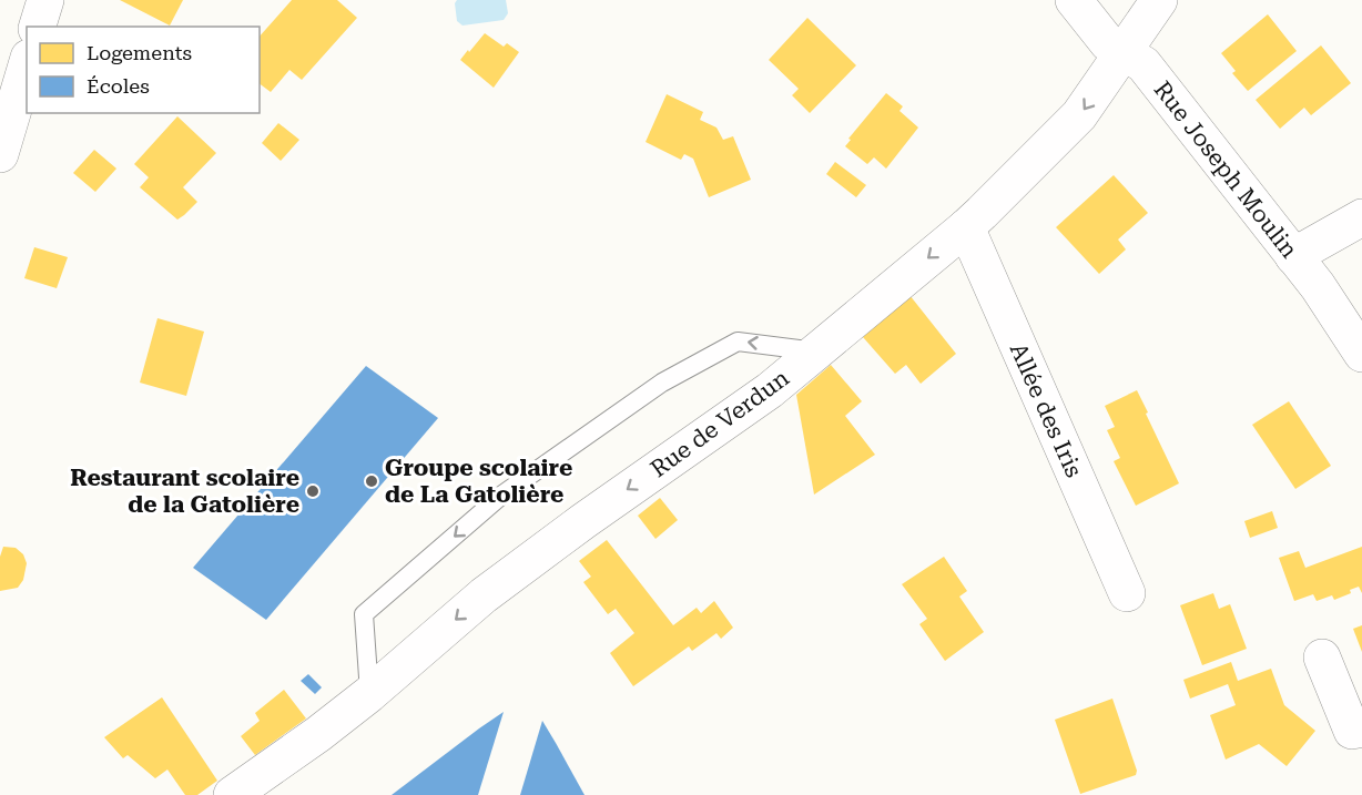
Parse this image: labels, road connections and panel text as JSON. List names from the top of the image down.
{
  "streets": {
    "street": ["Rue Joseph Moulin", "Allée des Iris", "Rue de Verdun"]
  },
  "crossings": [
    ["Rue Joseph Moulin", "Rue de Verdun"],
    ["Allée des Iris", "Rue de Verdun"]
  ],
  "one_way": ["Rue de Verdun"],
  "places": ["Groupe scolaire de La Gatolière", "Restaurant scolaire de la Gatolière"],
  "legend": ["Logements", "Écoles"]
}
